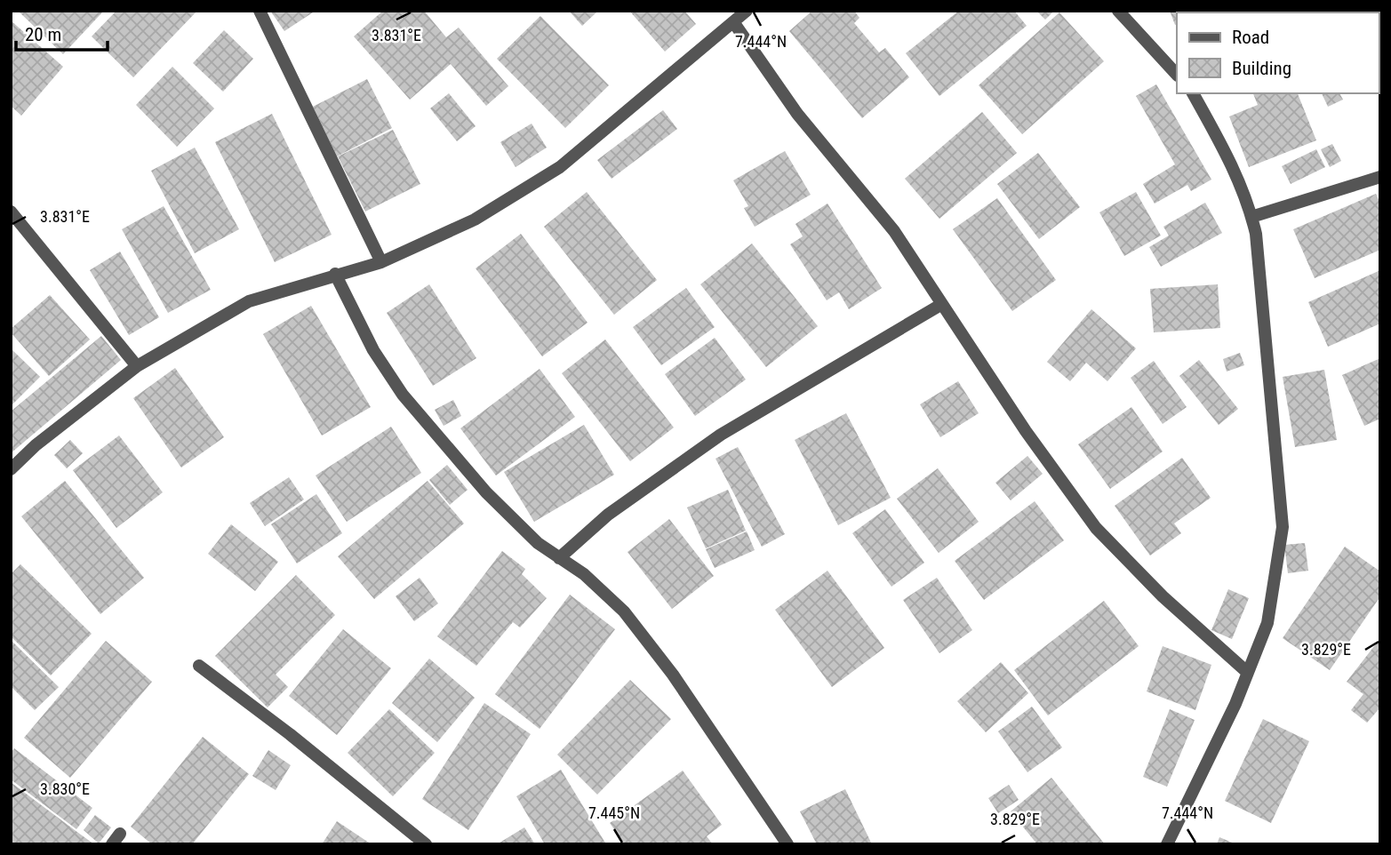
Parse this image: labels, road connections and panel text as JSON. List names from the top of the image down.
{
  "legend": ["Road", "Building"],
  "scale_bar": "20 m",
  "coordinates": [
    "3.831°E",
    "7.444°N",
    "3.829°E",
    "3.830°E",
    "7.445°N"
  ]
}
